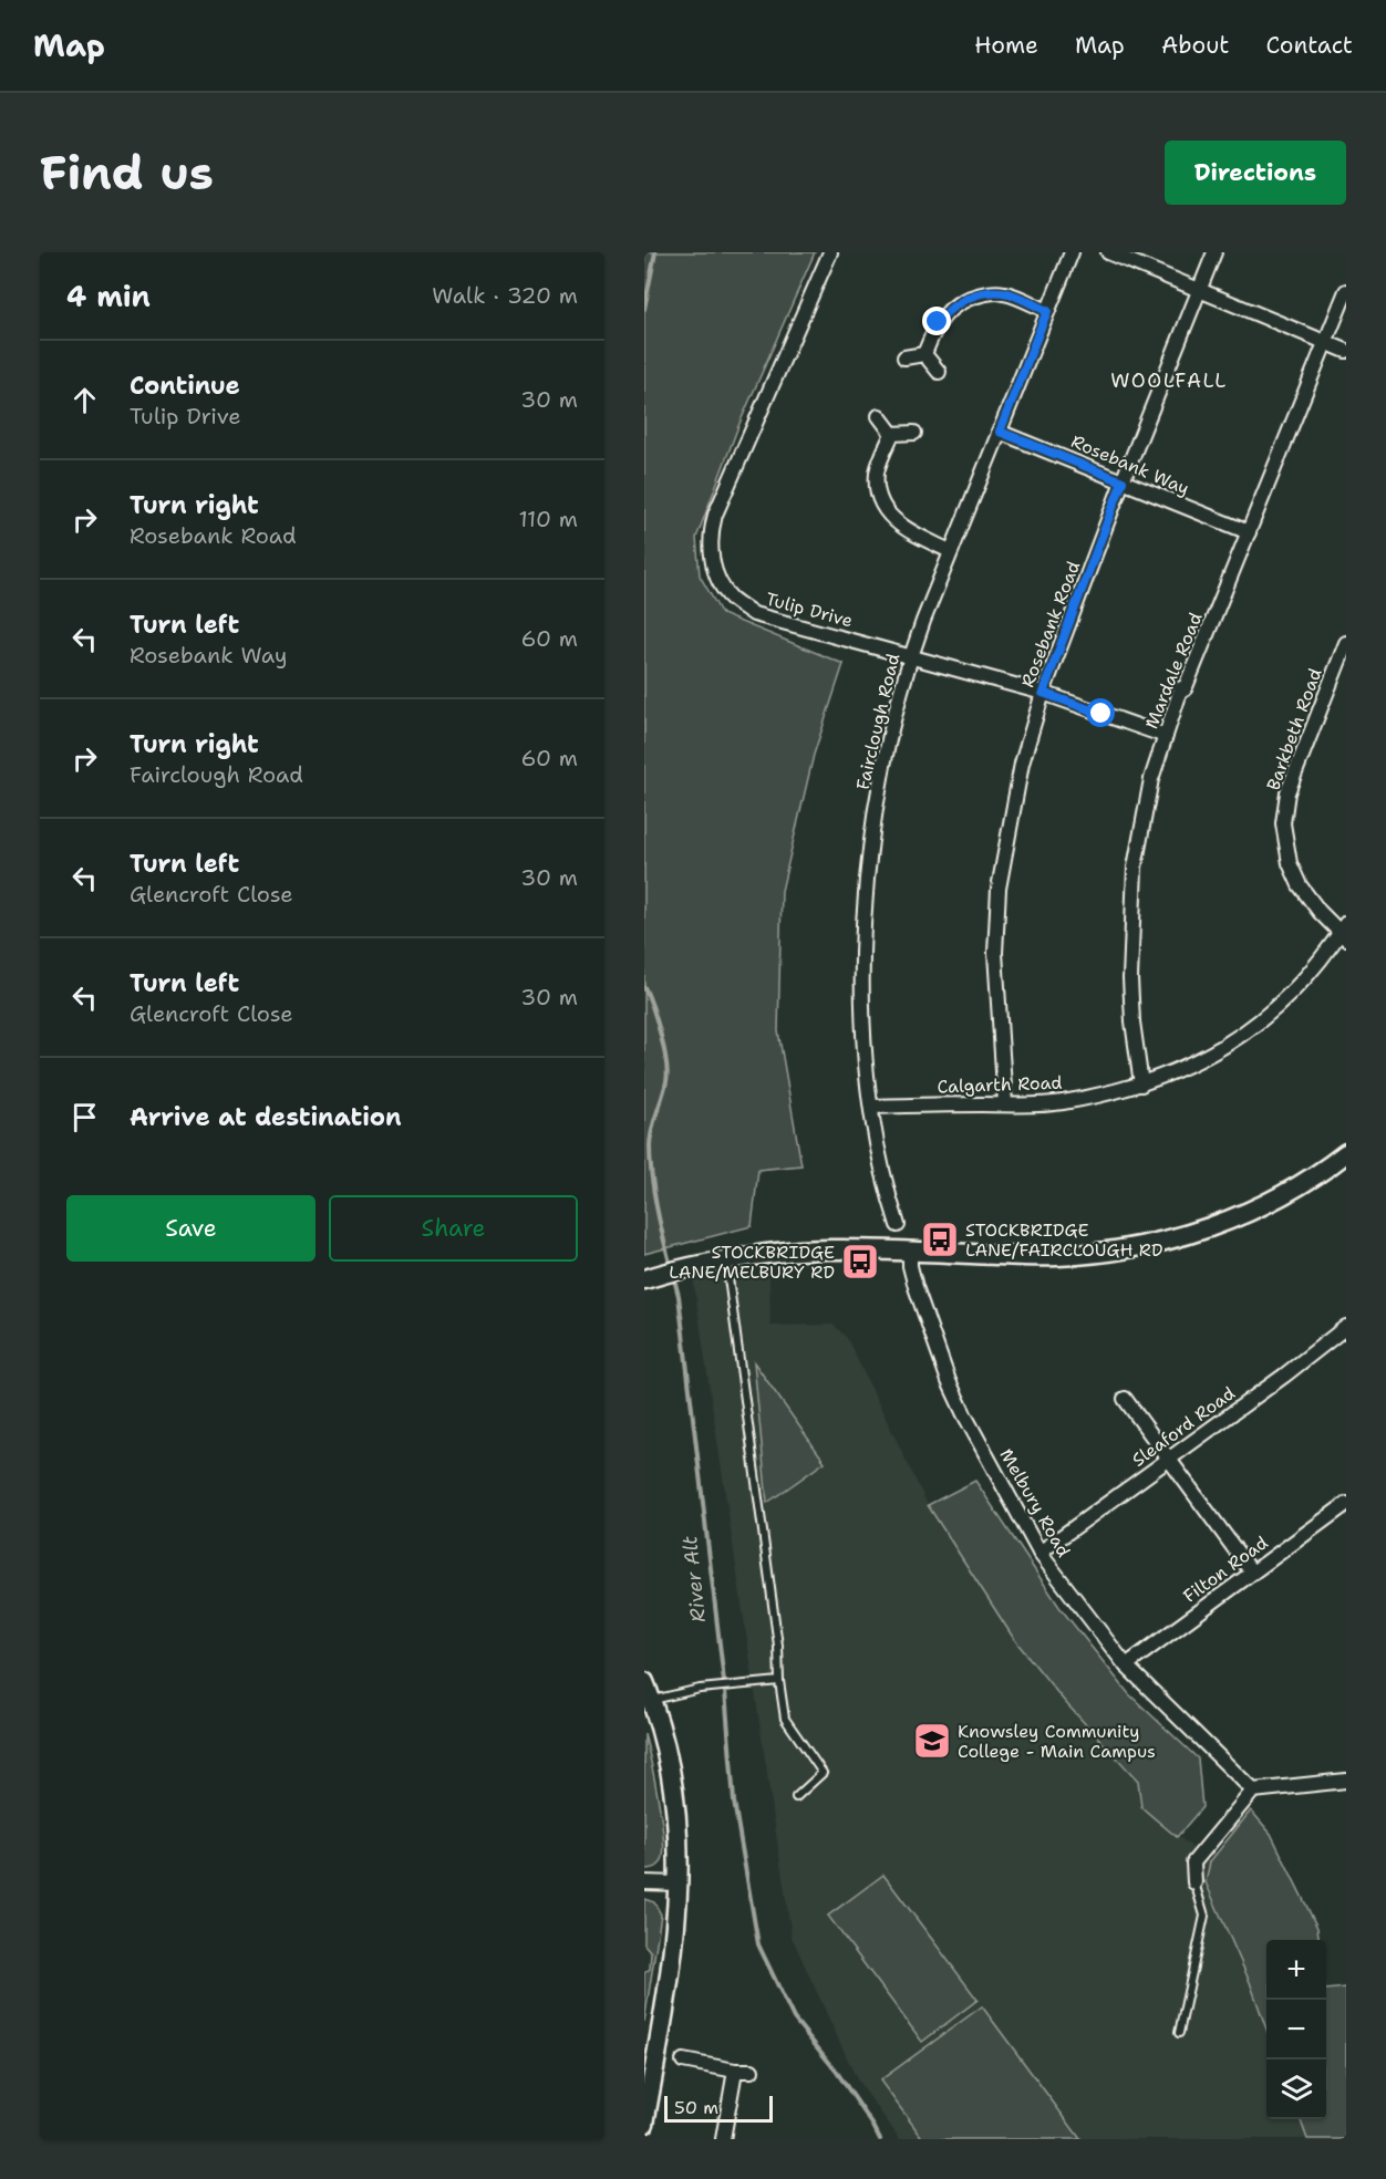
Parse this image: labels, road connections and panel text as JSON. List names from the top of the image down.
{
  "streets": {
    "street": [
      "Rosebank Way",
      "Tulip Drive",
      "Rosebank Road",
      "Mardale Road",
      "Fairclough Road",
      "Barkbeth Road",
      "Calgarth Road",
      "Sleaford Road",
      "Melbury Road",
      "Filton Road"
    ]
  },
  "crossings": [
    ["Rosebank Way", "Rosebank Road"],
    ["Rosebank Way", "Mardale Road"],
    ["Rosebank Way", "Fairclough Road"],
    ["Tulip Drive", "Rosebank Road"],
    ["Tulip Drive", "Mardale Road"],
    ["Tulip Drive", "Fairclough Road"],
    ["Rosebank Road", "Calgarth Road"],
    ["Mardale Road", "Calgarth Road"],
    ["Fairclough Road", "Calgarth Road"],
    ["Barkbeth Road", "Calgarth Road"],
    ["Sleaford Road", "Melbury Road"],
    ["Melbury Road", "Filton Road"]
  ],
  "districts": ["WOOLFALL"],
  "water": ["River Alt"],
  "places": {
    "bus stop": ["STOCKBRIDGE LANE/FAIRCLOUGH RD", "STOCKBRIDGE LANE/MELBURY RD"],
    "school or university": ["Knowsley Community College - Main Campus"]
  },
  "scale_bar": "50 m",
  "page": {
    "header": "Map",
    "nav": [
      "Home",
      "Map",
      "About",
      "Contact"
    ],
    "buttons": [
      "Directions",
      ["Save", "Share"]
    ],
    "title": "Find us",
    "heading": ["4 min", "Walk · 320 m"],
    "list": [
      ["Continue", "Tulip Drive", "30 m"],
      ["Turn right", "Rosebank Road", "110 m"],
      ["Turn left", "Rosebank Way", "60 m"],
      ["Turn right", "Fairclough Road", "60 m"],
      ["Turn left", "Glencroft Close", "30 m"],
      ["Turn left", "Glencroft Close", "30 m"],
      "Arrive at destination"
    ],
    "map_buttons": ["+", "−"],
    "scale": "50 m"
  }
}
